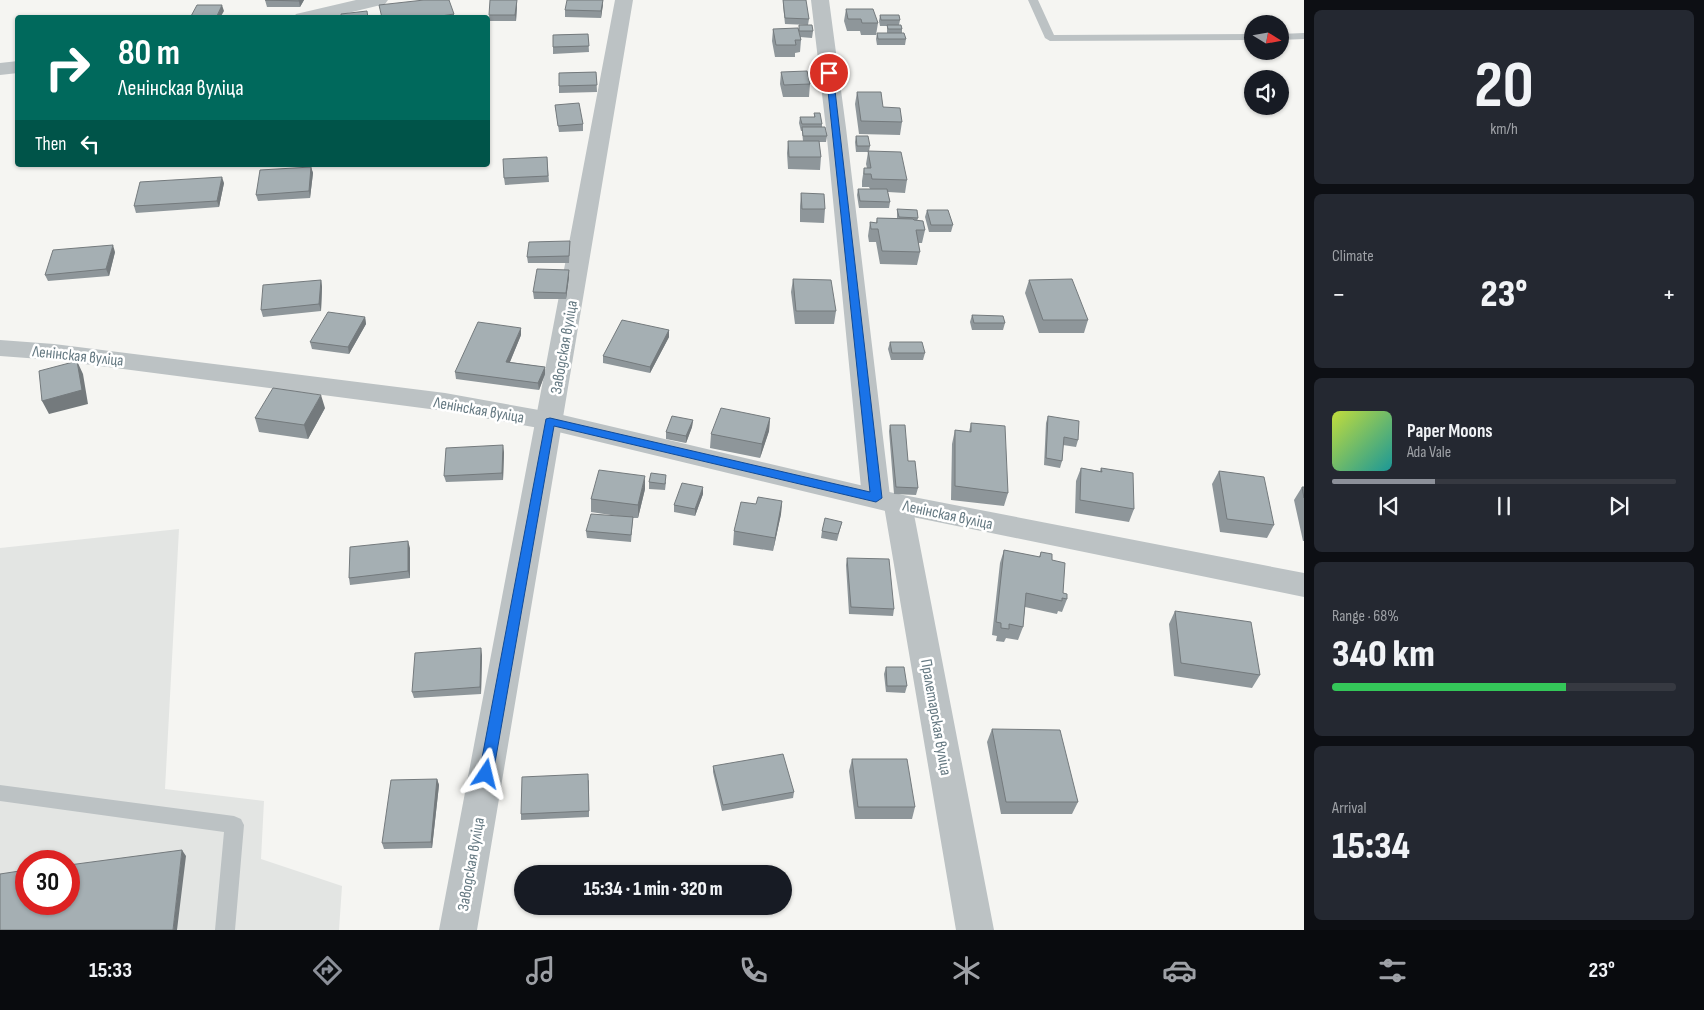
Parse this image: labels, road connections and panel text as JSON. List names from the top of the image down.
{
  "streets": {
    "street": ["Заводская вуліца", "Ленінская вуліца", "Пралетарская вуліца"]
  },
  "crossings": [
    ["Заводская вуліца", "Ленінская вуліца"],
    ["Ленінская вуліца", "Пралетарская вуліца"]
  ],
  "north": "right",
  "page": {
    "tile": [
      ["20", "km/h"],
      "Climate",
      ["Range · 68%", "340 km"],
      ["Arrival", "15:34"]
    ],
    "turn": ["80 m", "Ленінская вуліца"],
    "then": "Then",
    "heat": ["−", "23°", "+"],
    "song": ["Paper Moons", "Ada Vale"],
    "limit": "30",
    "trip": "15:34 · 1 min · 320 m",
    "tabs": ["15:33", "23°"]
  }
}
